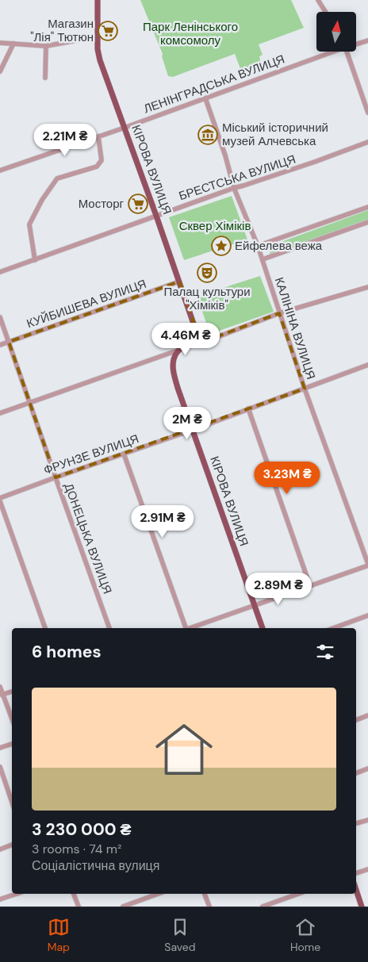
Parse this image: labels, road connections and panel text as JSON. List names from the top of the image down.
{
  "streets": {
    "main road": ["КІРОВА ВУЛИЦЯ"],
    "street": [
      "ЛЕНІНГРАДСЬКА ВУЛИЦЯ",
      "БРЕСТСЬКА ВУЛИЦЯ",
      "КУЙБИШЕВА ВУЛИЦЯ",
      "КАЛІНІНА ВУЛИЦЯ",
      "ФРУНЗЕ ВУЛИЦЯ",
      "ДОНЕЦЬКА ВУЛИЦЯ"
    ]
  },
  "crossings": [
    ["ЛЕНІНГРАДСЬКА ВУЛИЦЯ", "КІРОВА ВУЛИЦЯ"],
    ["ЛЕНІНГРАДСЬКА ВУЛИЦЯ", "КАЛІНІНА ВУЛИЦЯ"],
    ["КІРОВА ВУЛИЦЯ", "БРЕСТСЬКА ВУЛИЦЯ"],
    ["КІРОВА ВУЛИЦЯ", "КУЙБИШЕВА ВУЛИЦЯ"],
    ["КІРОВА ВУЛИЦЯ", "ФРУНЗЕ ВУЛИЦЯ"],
    ["БРЕСТСЬКА ВУЛИЦЯ", "КАЛІНІНА ВУЛИЦЯ"],
    ["КУЙБИШЕВА ВУЛИЦЯ", "ДОНЕЦЬКА ВУЛИЦЯ"],
    ["КАЛІНІНА ВУЛИЦЯ", "ФРУНЗЕ ВУЛИЦЯ"],
    ["ФРУНЗЕ ВУЛИЦЯ", "ДОНЕЦЬКА ВУЛИЦЯ"]
  ],
  "parks": ["Парк Ленінського комсомолу", "Сквер Хіміків"],
  "places": {
    "supermarket": ["Магазин \"Лія\" Тютюн", "Мосторг"],
    "museum": ["Міський історичний музей Алчевська"],
    "place": ["Ейфелева вежа"],
    "theatre": ["Палац культури \"Хіміків\""]
  },
  "north": "top",
  "page": {
    "price": [
      "2.21M ₴",
      "4.46M ₴",
      "2M ₴",
      "3.23M ₴",
      "2.91M ₴",
      "2.89M ₴"
    ],
    "heading": "6 homes",
    "list": [
      {
        "name": "3 230 000 ₴",
        "note": "3 rooms · 74 m² · Соціалістична вулиця"
      }
    ],
    "tabs": ["Map", "Saved", "Home"]
  }
}
